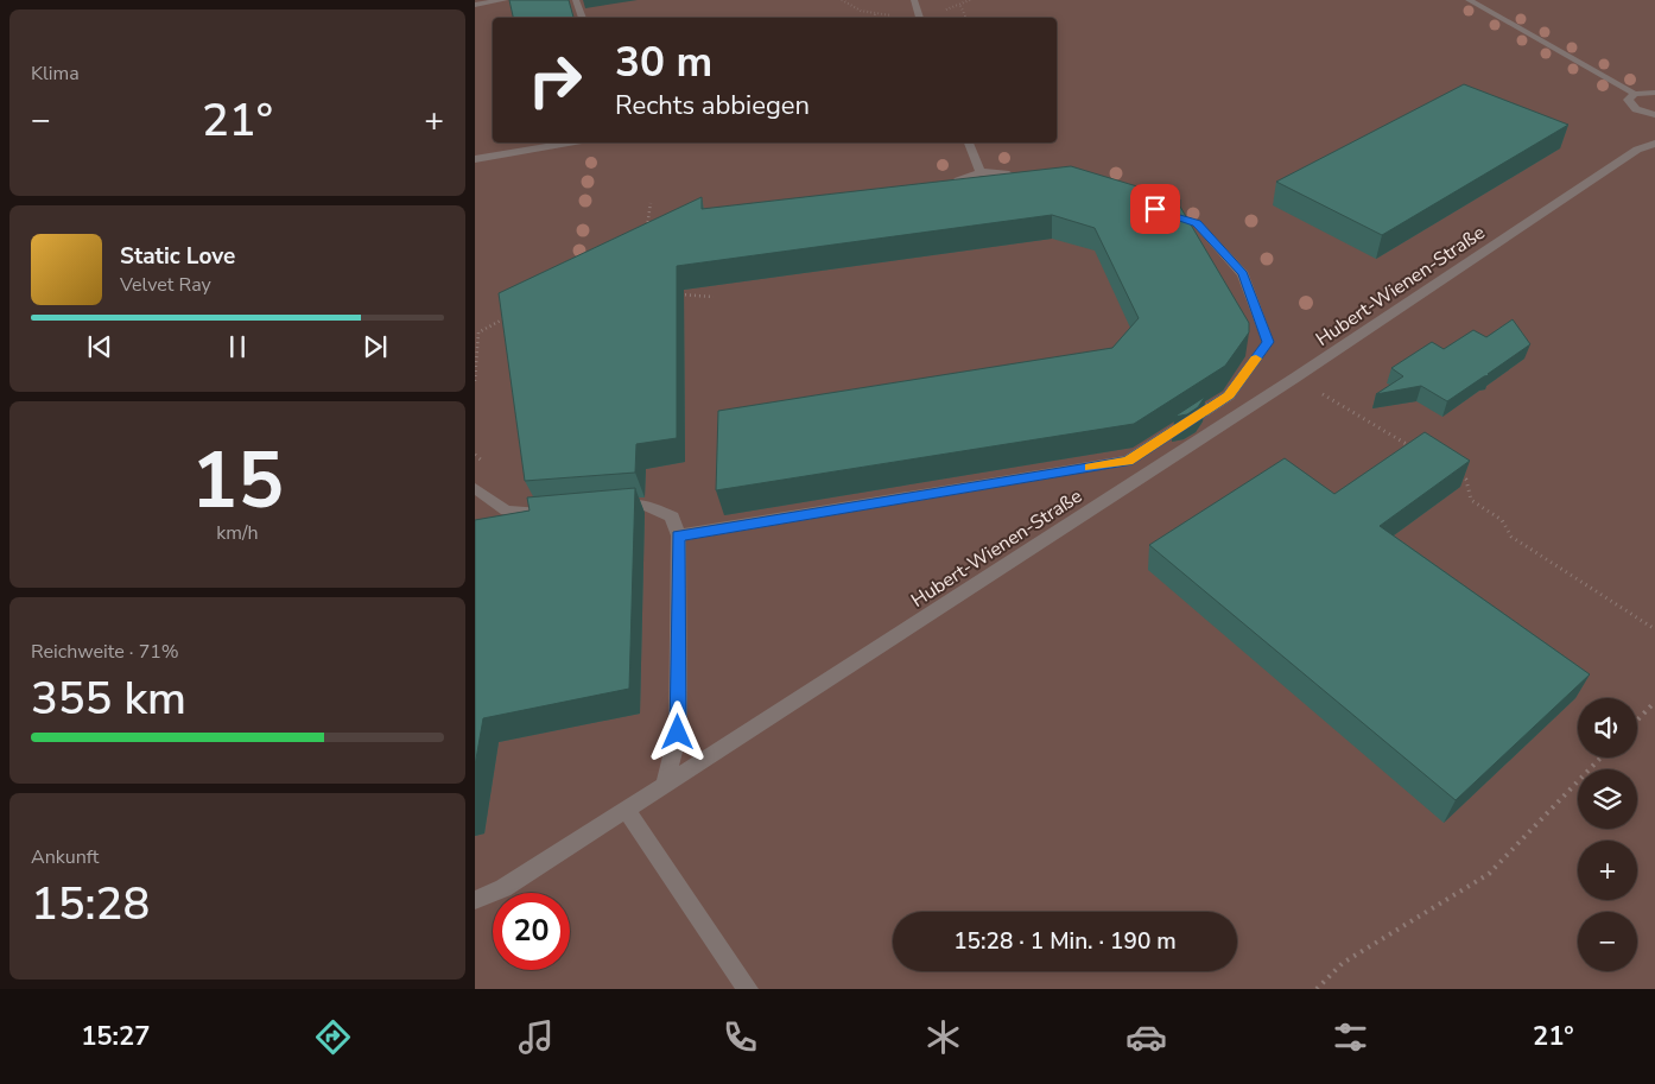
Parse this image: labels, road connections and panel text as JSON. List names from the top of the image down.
{
  "streets": {
    "lane": ["Hubert-Wienen-Straße"]
  },
  "page": {
    "tile": [
      "Klima",
      ["15", "km/h"],
      ["Reichweite · 71%", "355 km"],
      ["Ankunft", "15:28"]
    ],
    "turn": ["30 m", "Rechts abbiegen"],
    "heat": ["−", "21°", "+"],
    "song": ["Static Love", "Velvet Ray"],
    "map_buttons": ["+", "−"],
    "limit": "20",
    "trip": "15:28 · 1 Min. · 190 m",
    "tabs": ["15:27", "21°"]
  }
}
